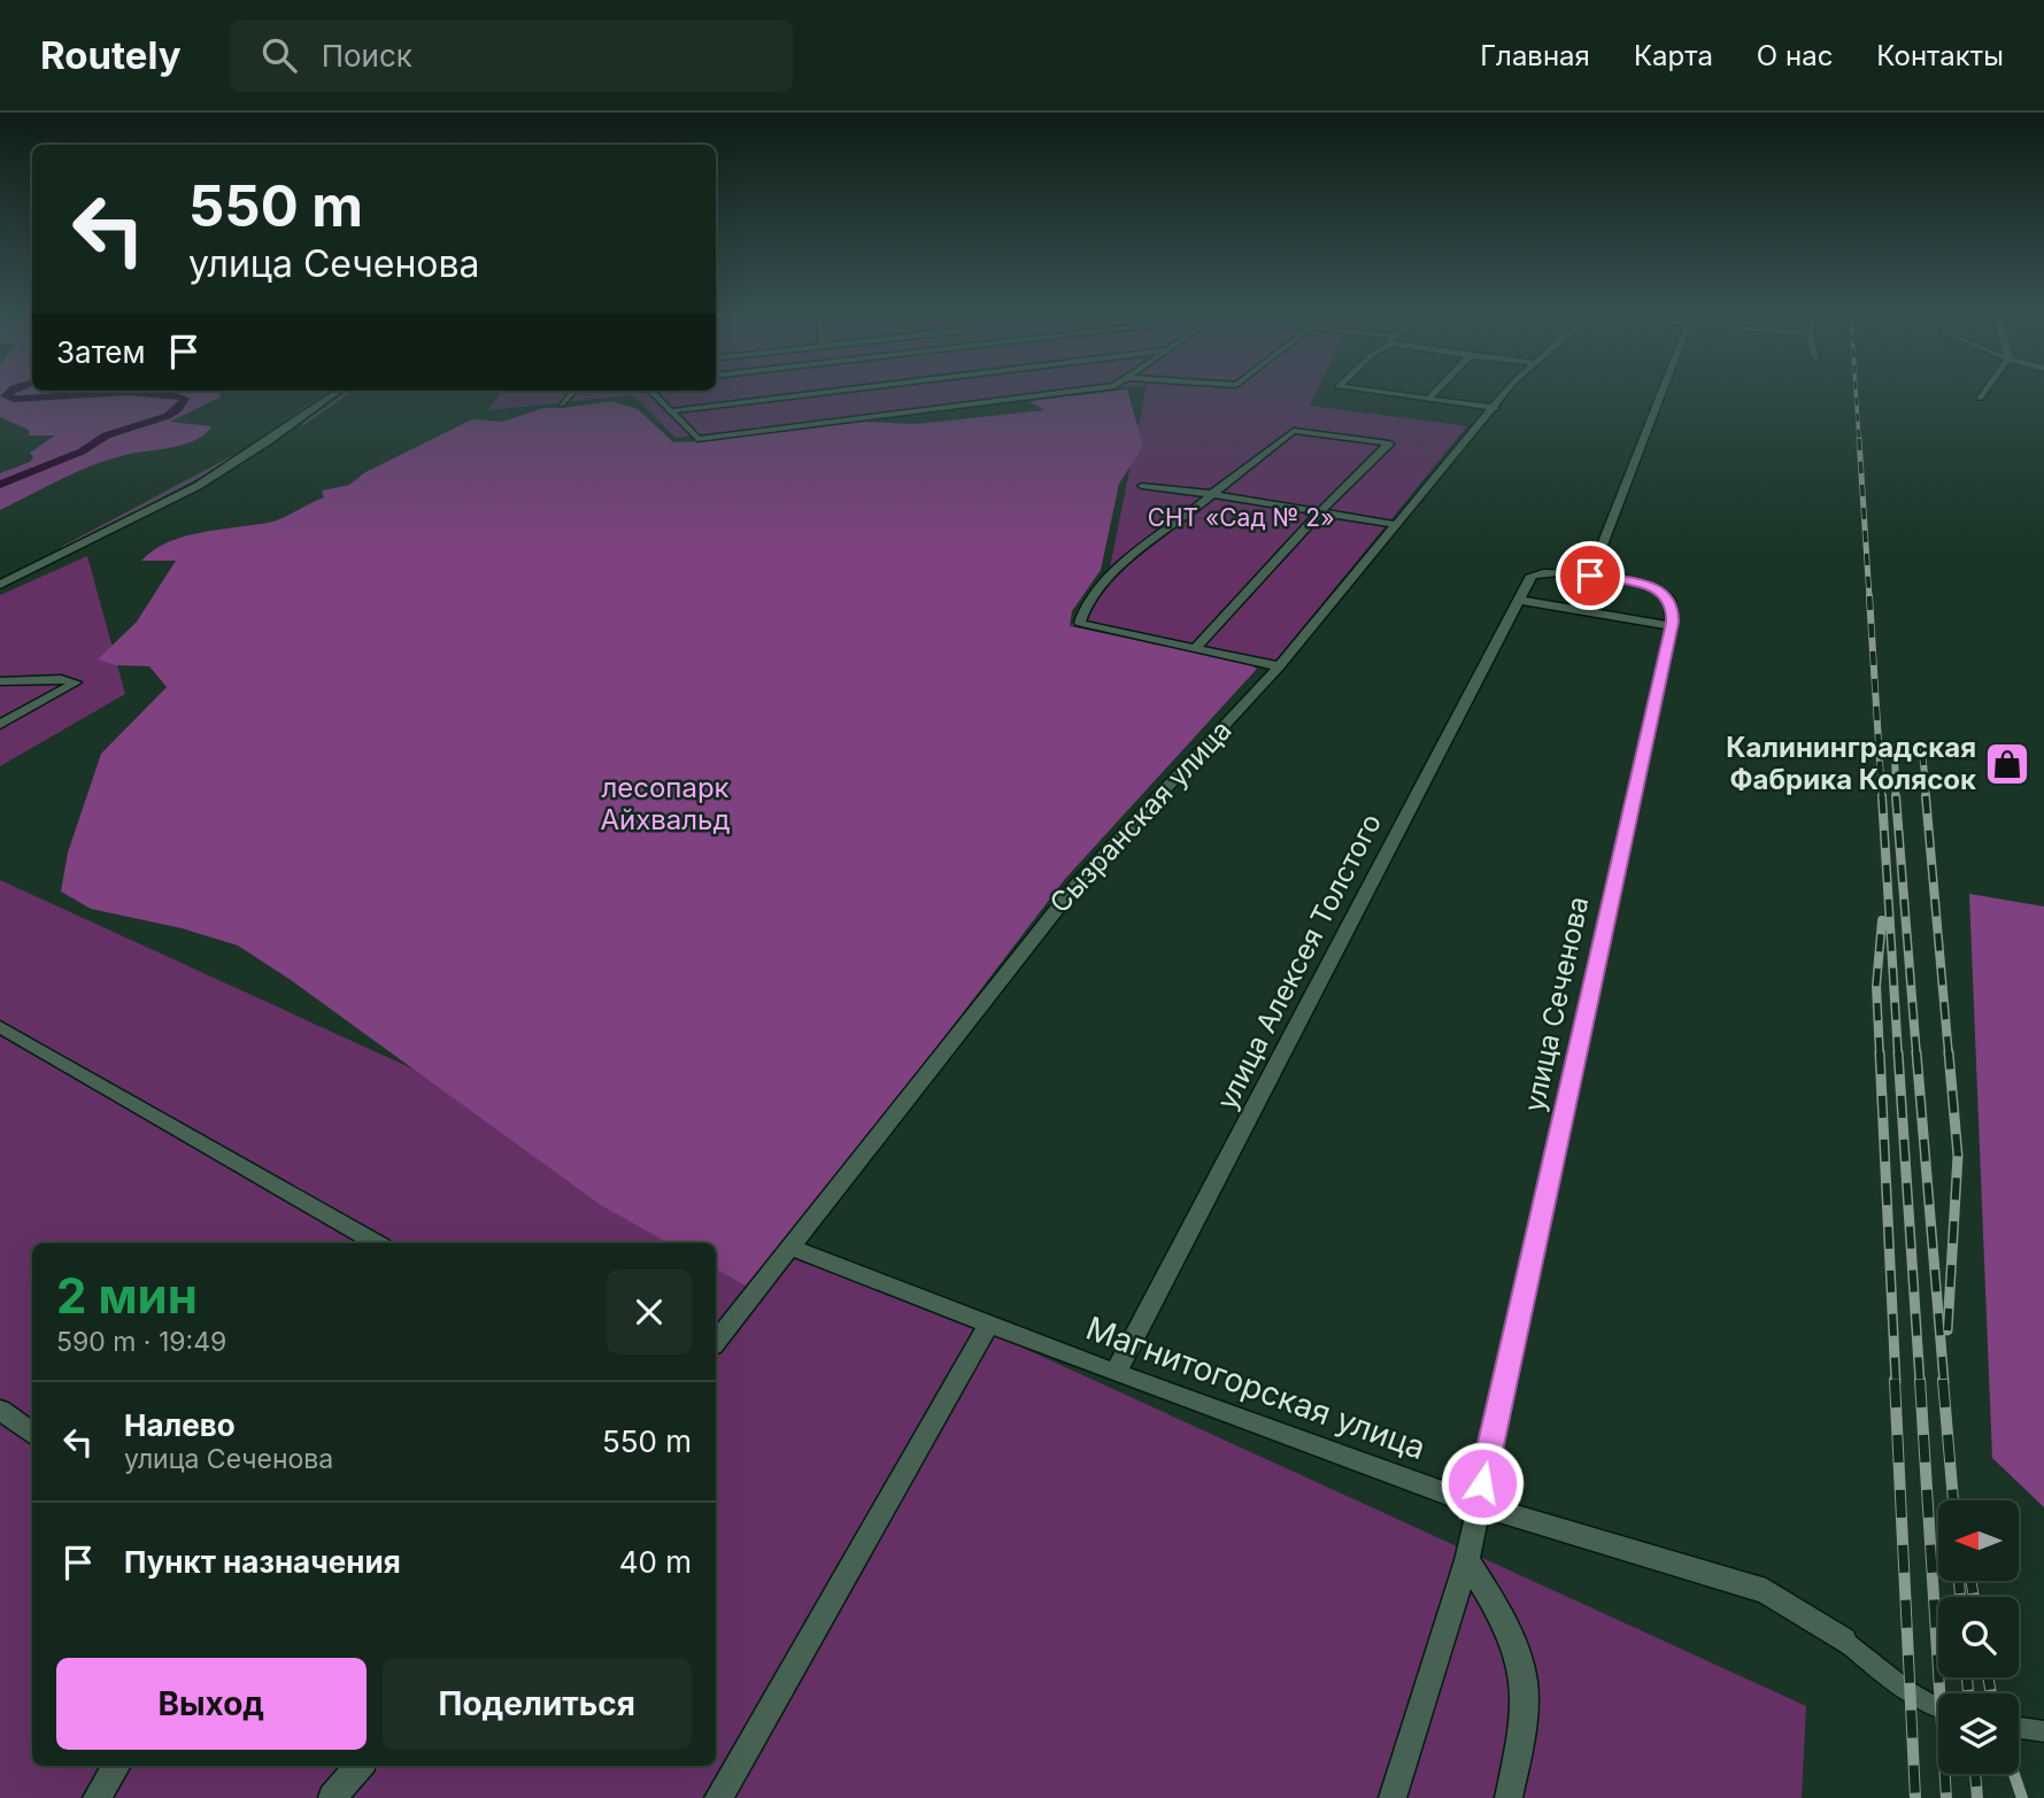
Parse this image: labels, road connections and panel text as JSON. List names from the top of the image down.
{
  "streets": {
    "street": [
      "Сызранская улица",
      "улица Алексея Толстого",
      "улица Сеченова",
      "Магнитогорская улица"
    ]
  },
  "crossings": [
    ["Сызранская улица", "Магнитогорская улица"],
    ["улица Алексея Толстого", "Магнитогорская улица"],
    ["улица Сеченова", "Магнитогорская улица"]
  ],
  "parks": ["СНТ «Сад № 2»", "лесопарк Айхвальд"],
  "places": {
    "shop": ["Калининградская Фабрика Колясок"]
  },
  "north": "left",
  "page": {
    "header": "Routely",
    "search": "Поиск",
    "nav": [
      "Главная",
      "Карта",
      "О нас",
      "Контакты"
    ],
    "turn": ["550 m", "улица Сеченова"],
    "then": "Затем",
    "heading": ["2 мин", "590 m · 19:49"],
    "list": [
      {
        "name": "Налево",
        "note": "улица Сеченова",
        "value": "550 m"
      },
      {
        "name": "Пункт назначения",
        "value": "40 m"
      }
    ],
    "buttons": ["Выход", "Поделиться"]
  }
}
